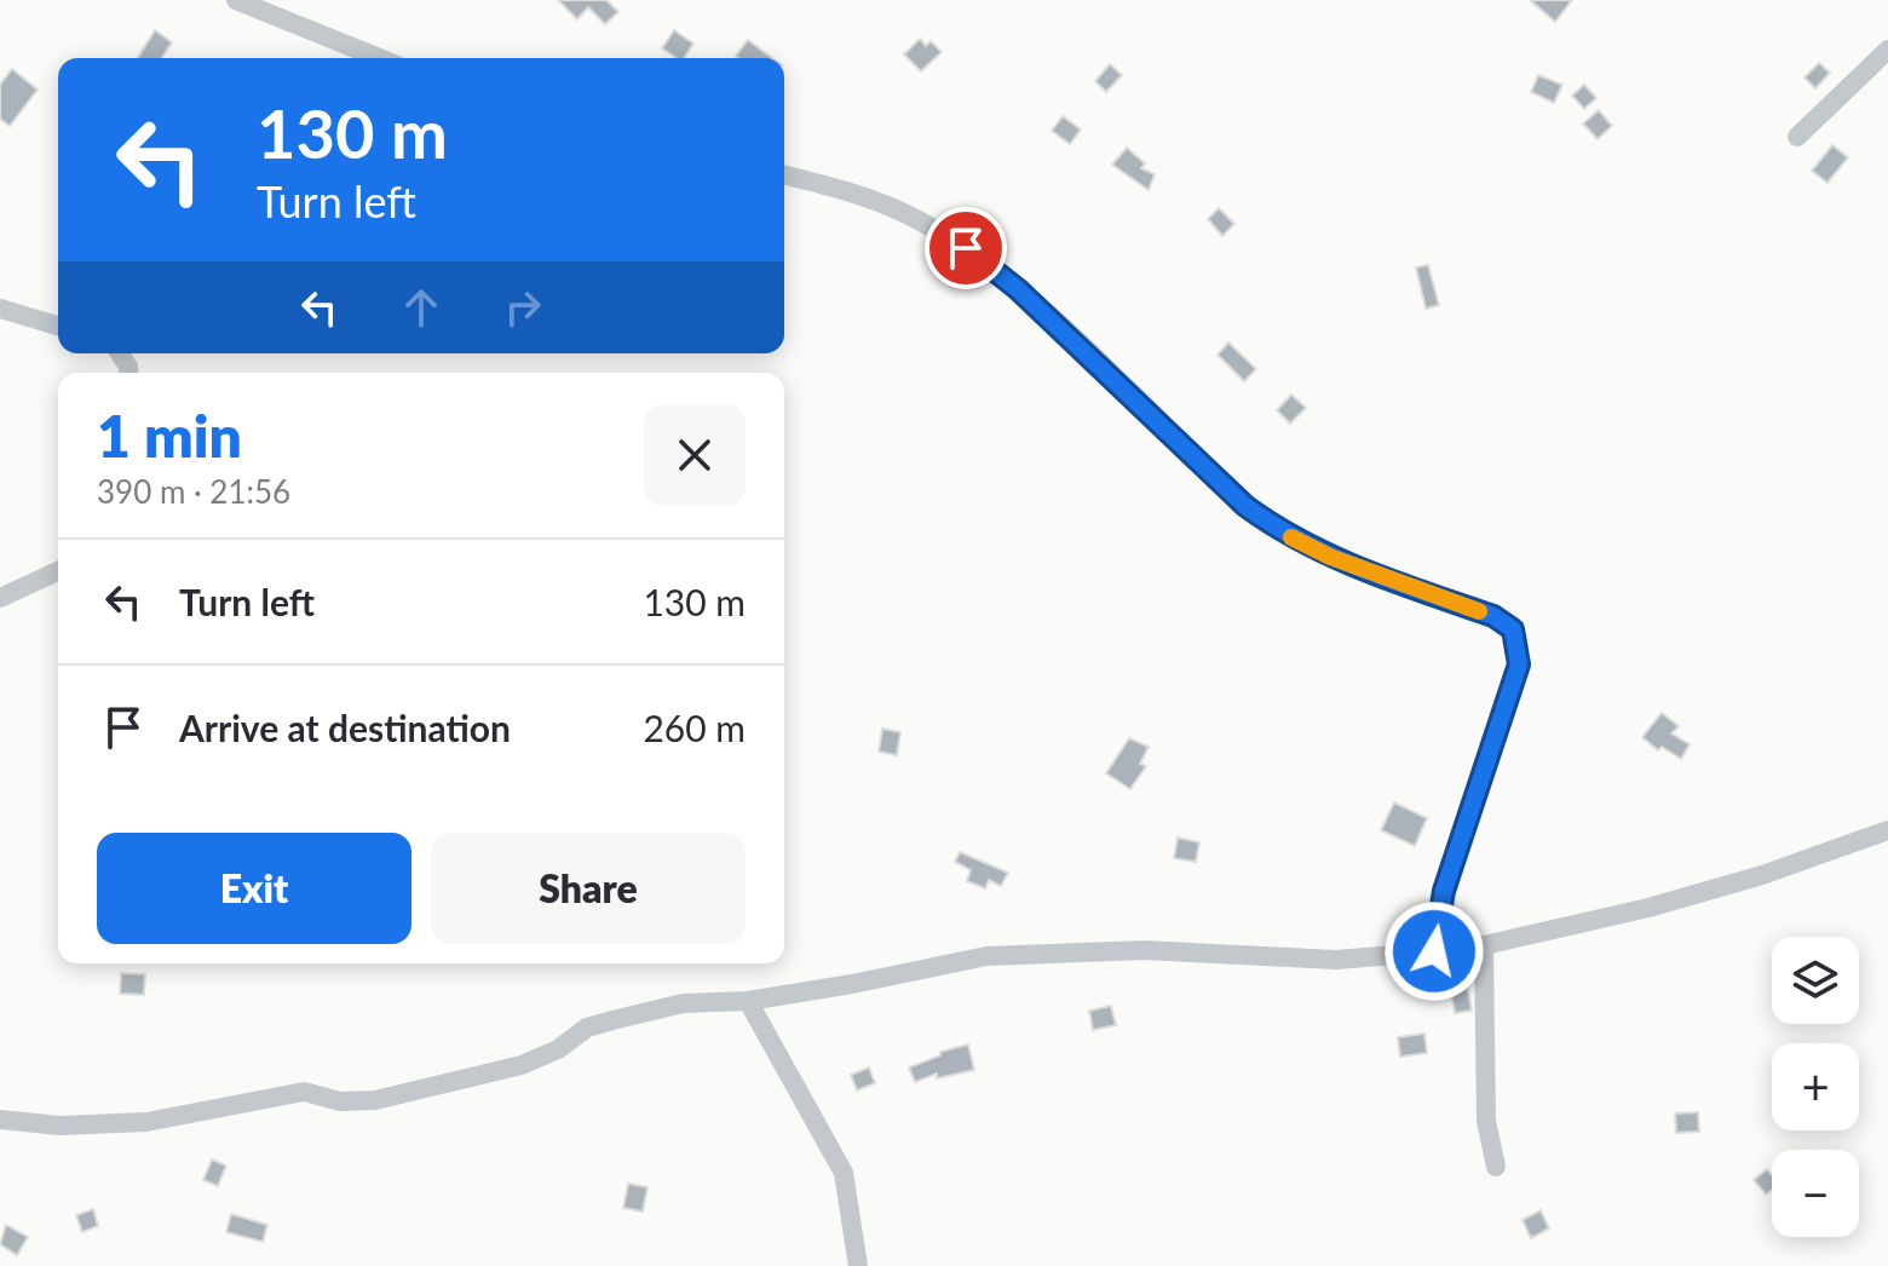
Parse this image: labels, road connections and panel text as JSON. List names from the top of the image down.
{
  "page": {
    "turn": ["130 m", "Turn left"],
    "heading": ["1 min", "390 m · 21:56"],
    "list": [
      {
        "name": "Turn left",
        "value": "130 m"
      },
      {
        "name": "Arrive at destination",
        "value": "260 m"
      }
    ],
    "buttons": ["Exit", "Share"],
    "map_buttons": ["+", "−"]
  }
}
